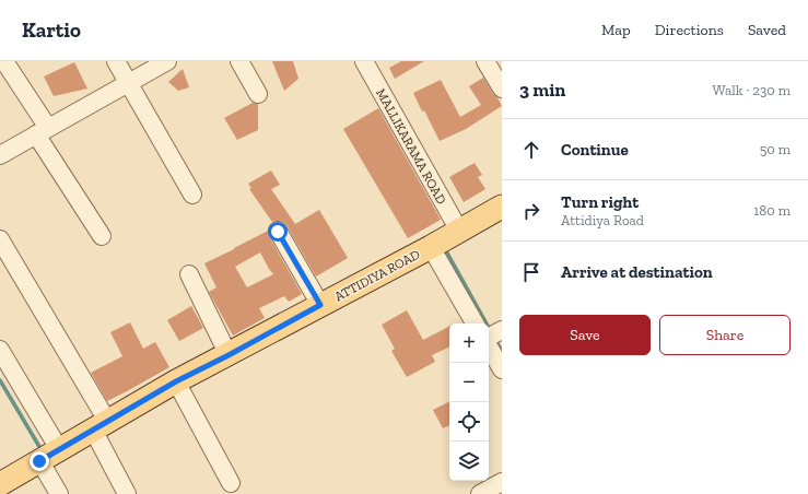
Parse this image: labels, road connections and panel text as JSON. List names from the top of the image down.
{
  "streets": {
    "main road": ["ATTIDIYA ROAD"],
    "street": ["MALLIKARAMA ROAD"]
  },
  "crossings": [
    ["MALLIKARAMA ROAD", "ATTIDIYA ROAD"]
  ],
  "page": {
    "header": "Kartio",
    "nav": ["Map", "Directions", "Saved"],
    "heading": ["3 min", "Walk · 230 m"],
    "list": [
      ["Continue", "50 m"],
      ["Turn right", "Attidiya Road", "180 m"],
      "Arrive at destination"
    ],
    "buttons": ["Save", "Share"],
    "map_buttons": ["+", "−"]
  }
}
